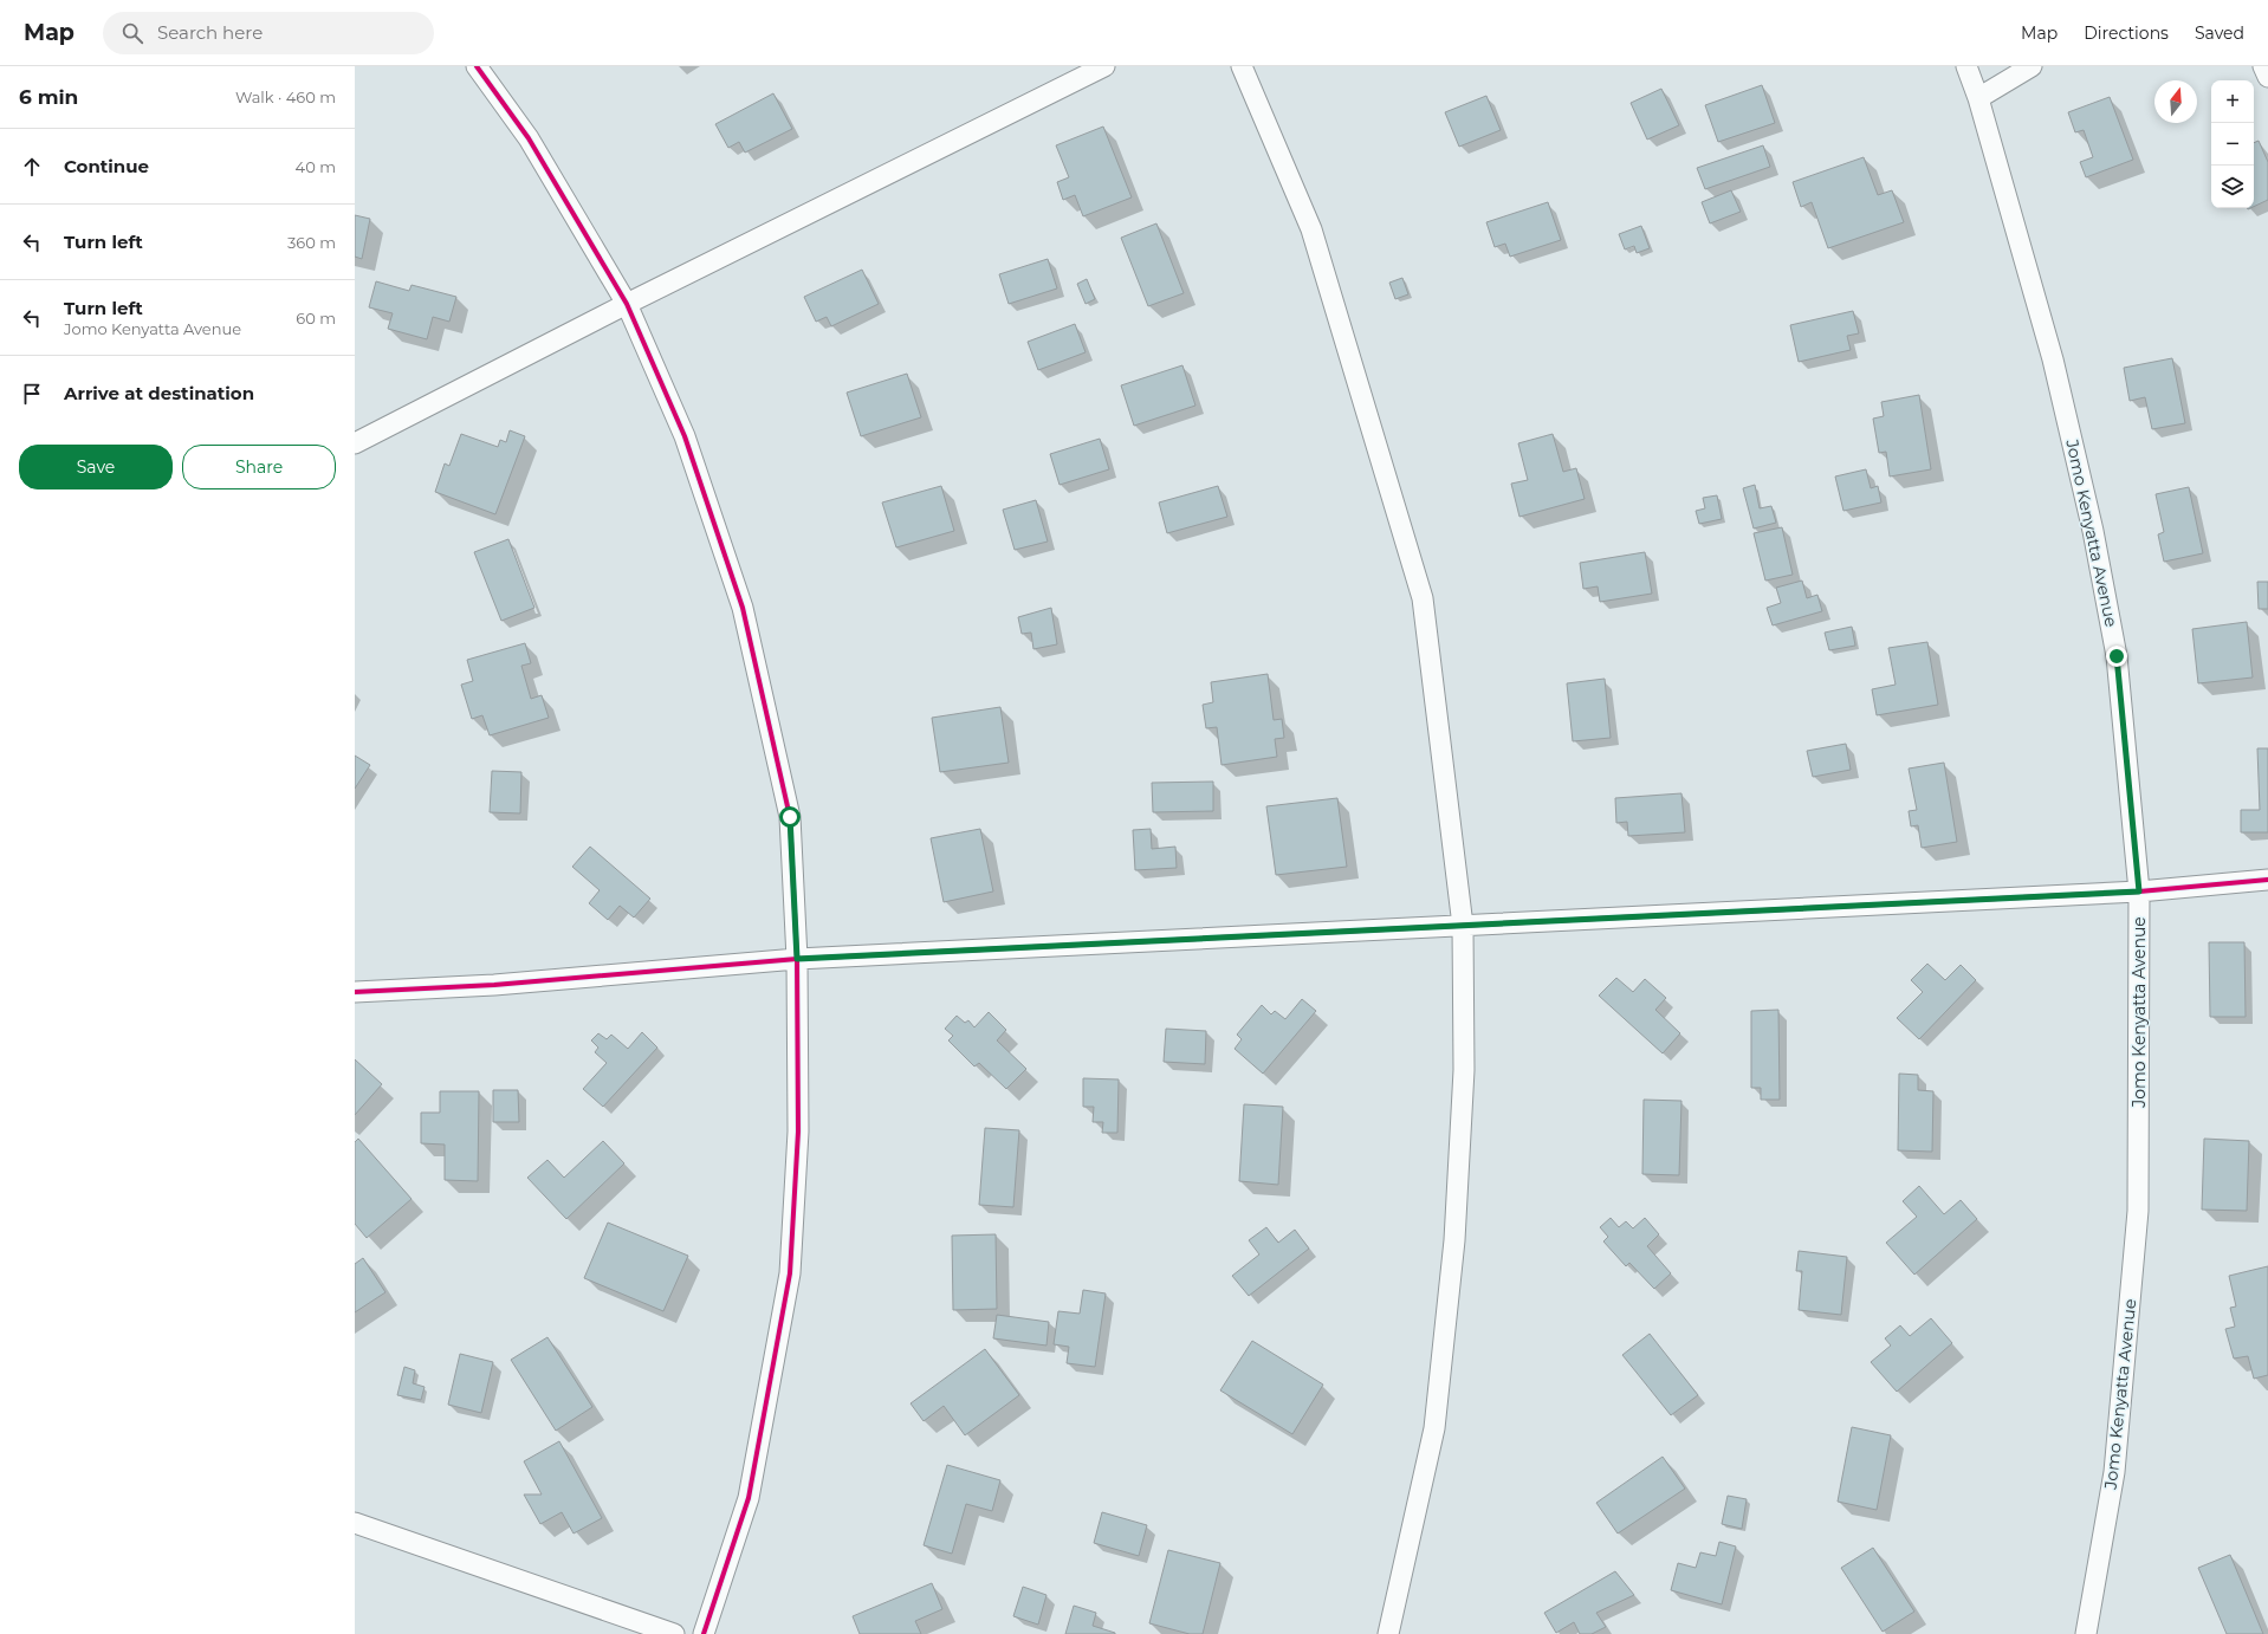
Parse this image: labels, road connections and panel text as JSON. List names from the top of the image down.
{
  "streets": {
    "street": ["Jomo Kenyatta Avenue"]
  },
  "north": "top",
  "page": {
    "header": "Map",
    "search": "Search here",
    "nav": ["Map", "Directions", "Saved"],
    "heading": ["6 min", "Walk · 460 m"],
    "map_buttons": ["+", "−"],
    "list": [
      ["Continue", "40 m"],
      ["Turn left", "360 m"],
      ["Turn left", "Jomo Kenyatta Avenue", "60 m"],
      "Arrive at destination"
    ],
    "buttons": ["Save", "Share"]
  }
}
